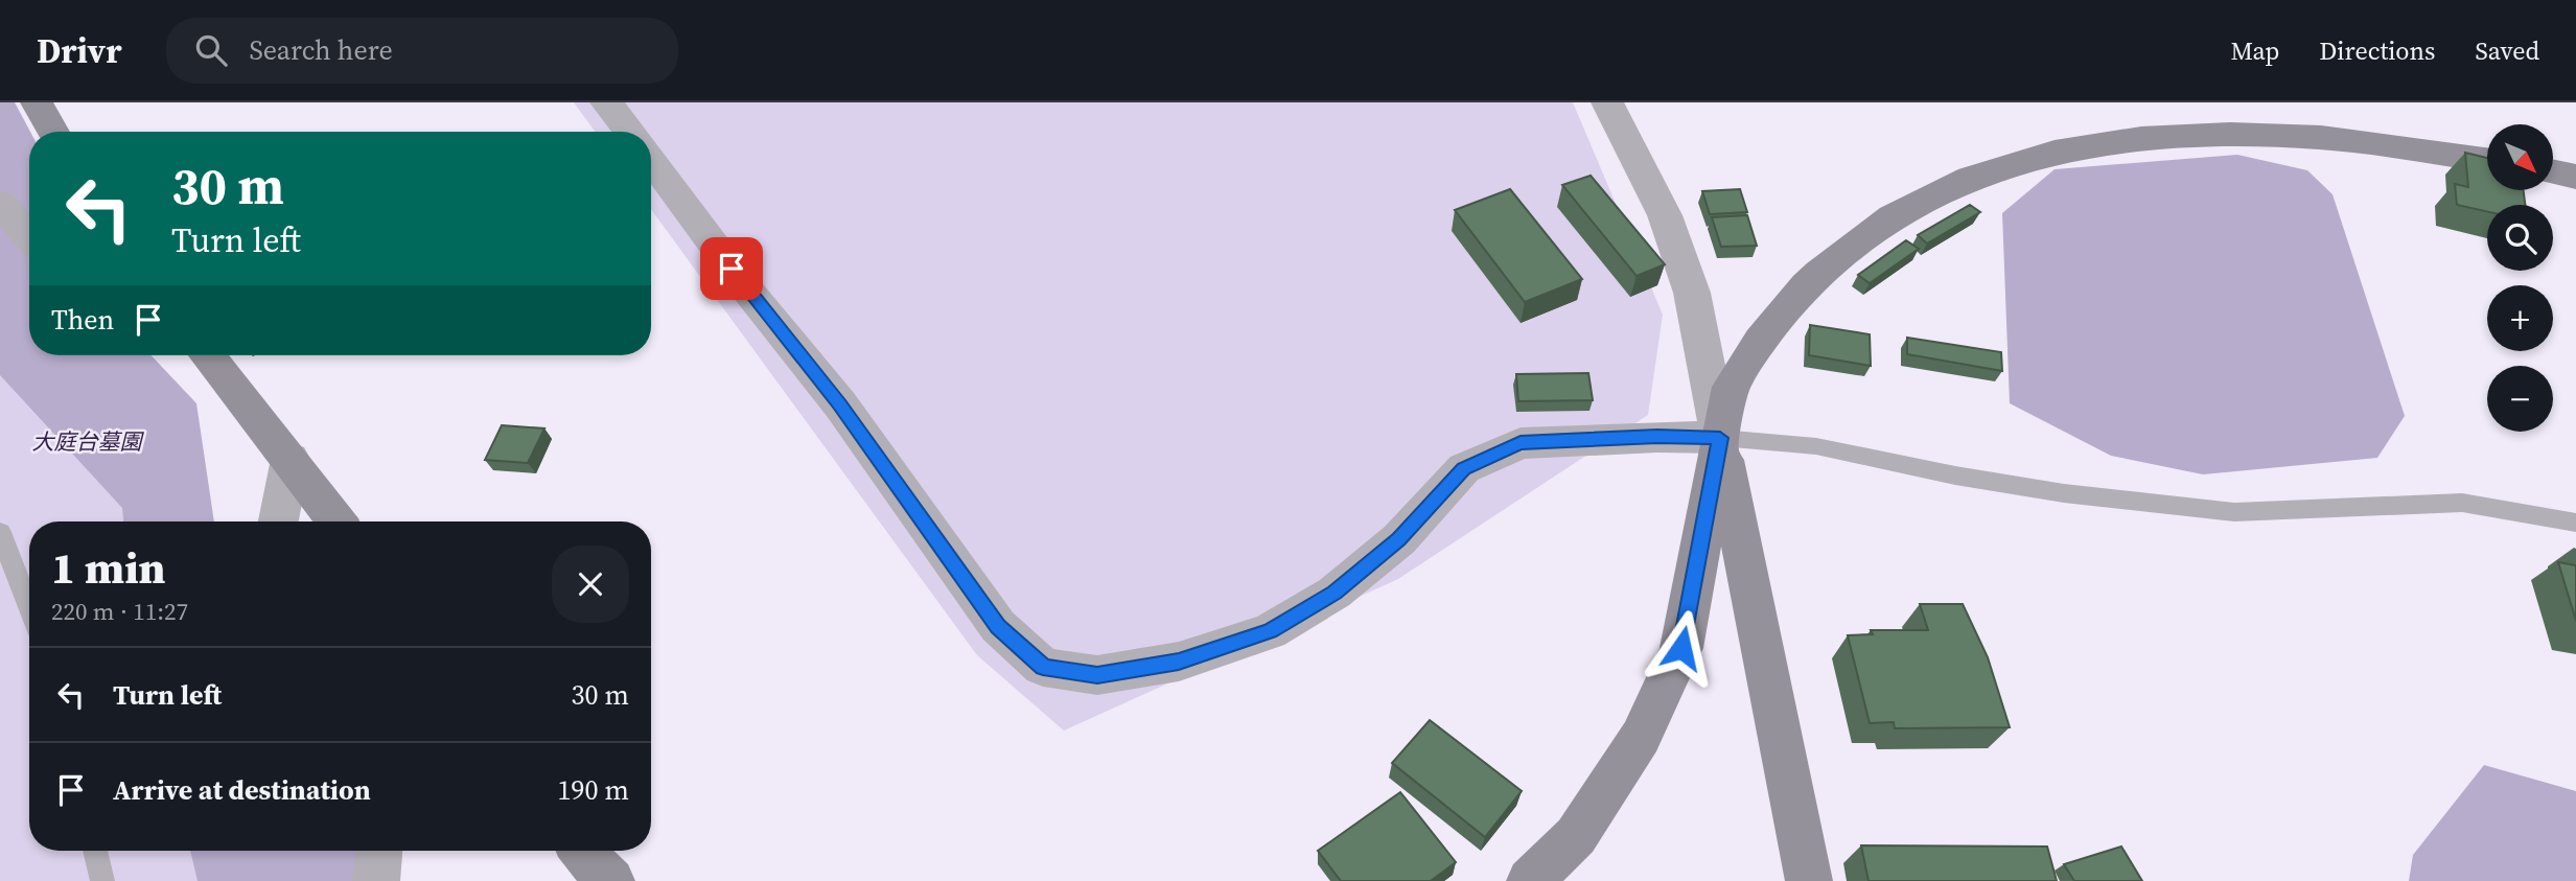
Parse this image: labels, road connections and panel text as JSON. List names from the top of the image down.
{
  "parks": ["大庭台墓園"],
  "north": "bottom right",
  "page": {
    "header": "Drivr",
    "search": "Search here",
    "nav": ["Map", "Directions", "Saved"],
    "map_buttons": ["+", "−"],
    "turn": ["30 m", "Turn left"],
    "then": "Then",
    "heading": ["1 min", "220 m · 11:27"],
    "list": [
      {
        "name": "Turn left",
        "value": "30 m"
      },
      {
        "name": "Arrive at destination",
        "value": "190 m"
      }
    ]
  }
}
